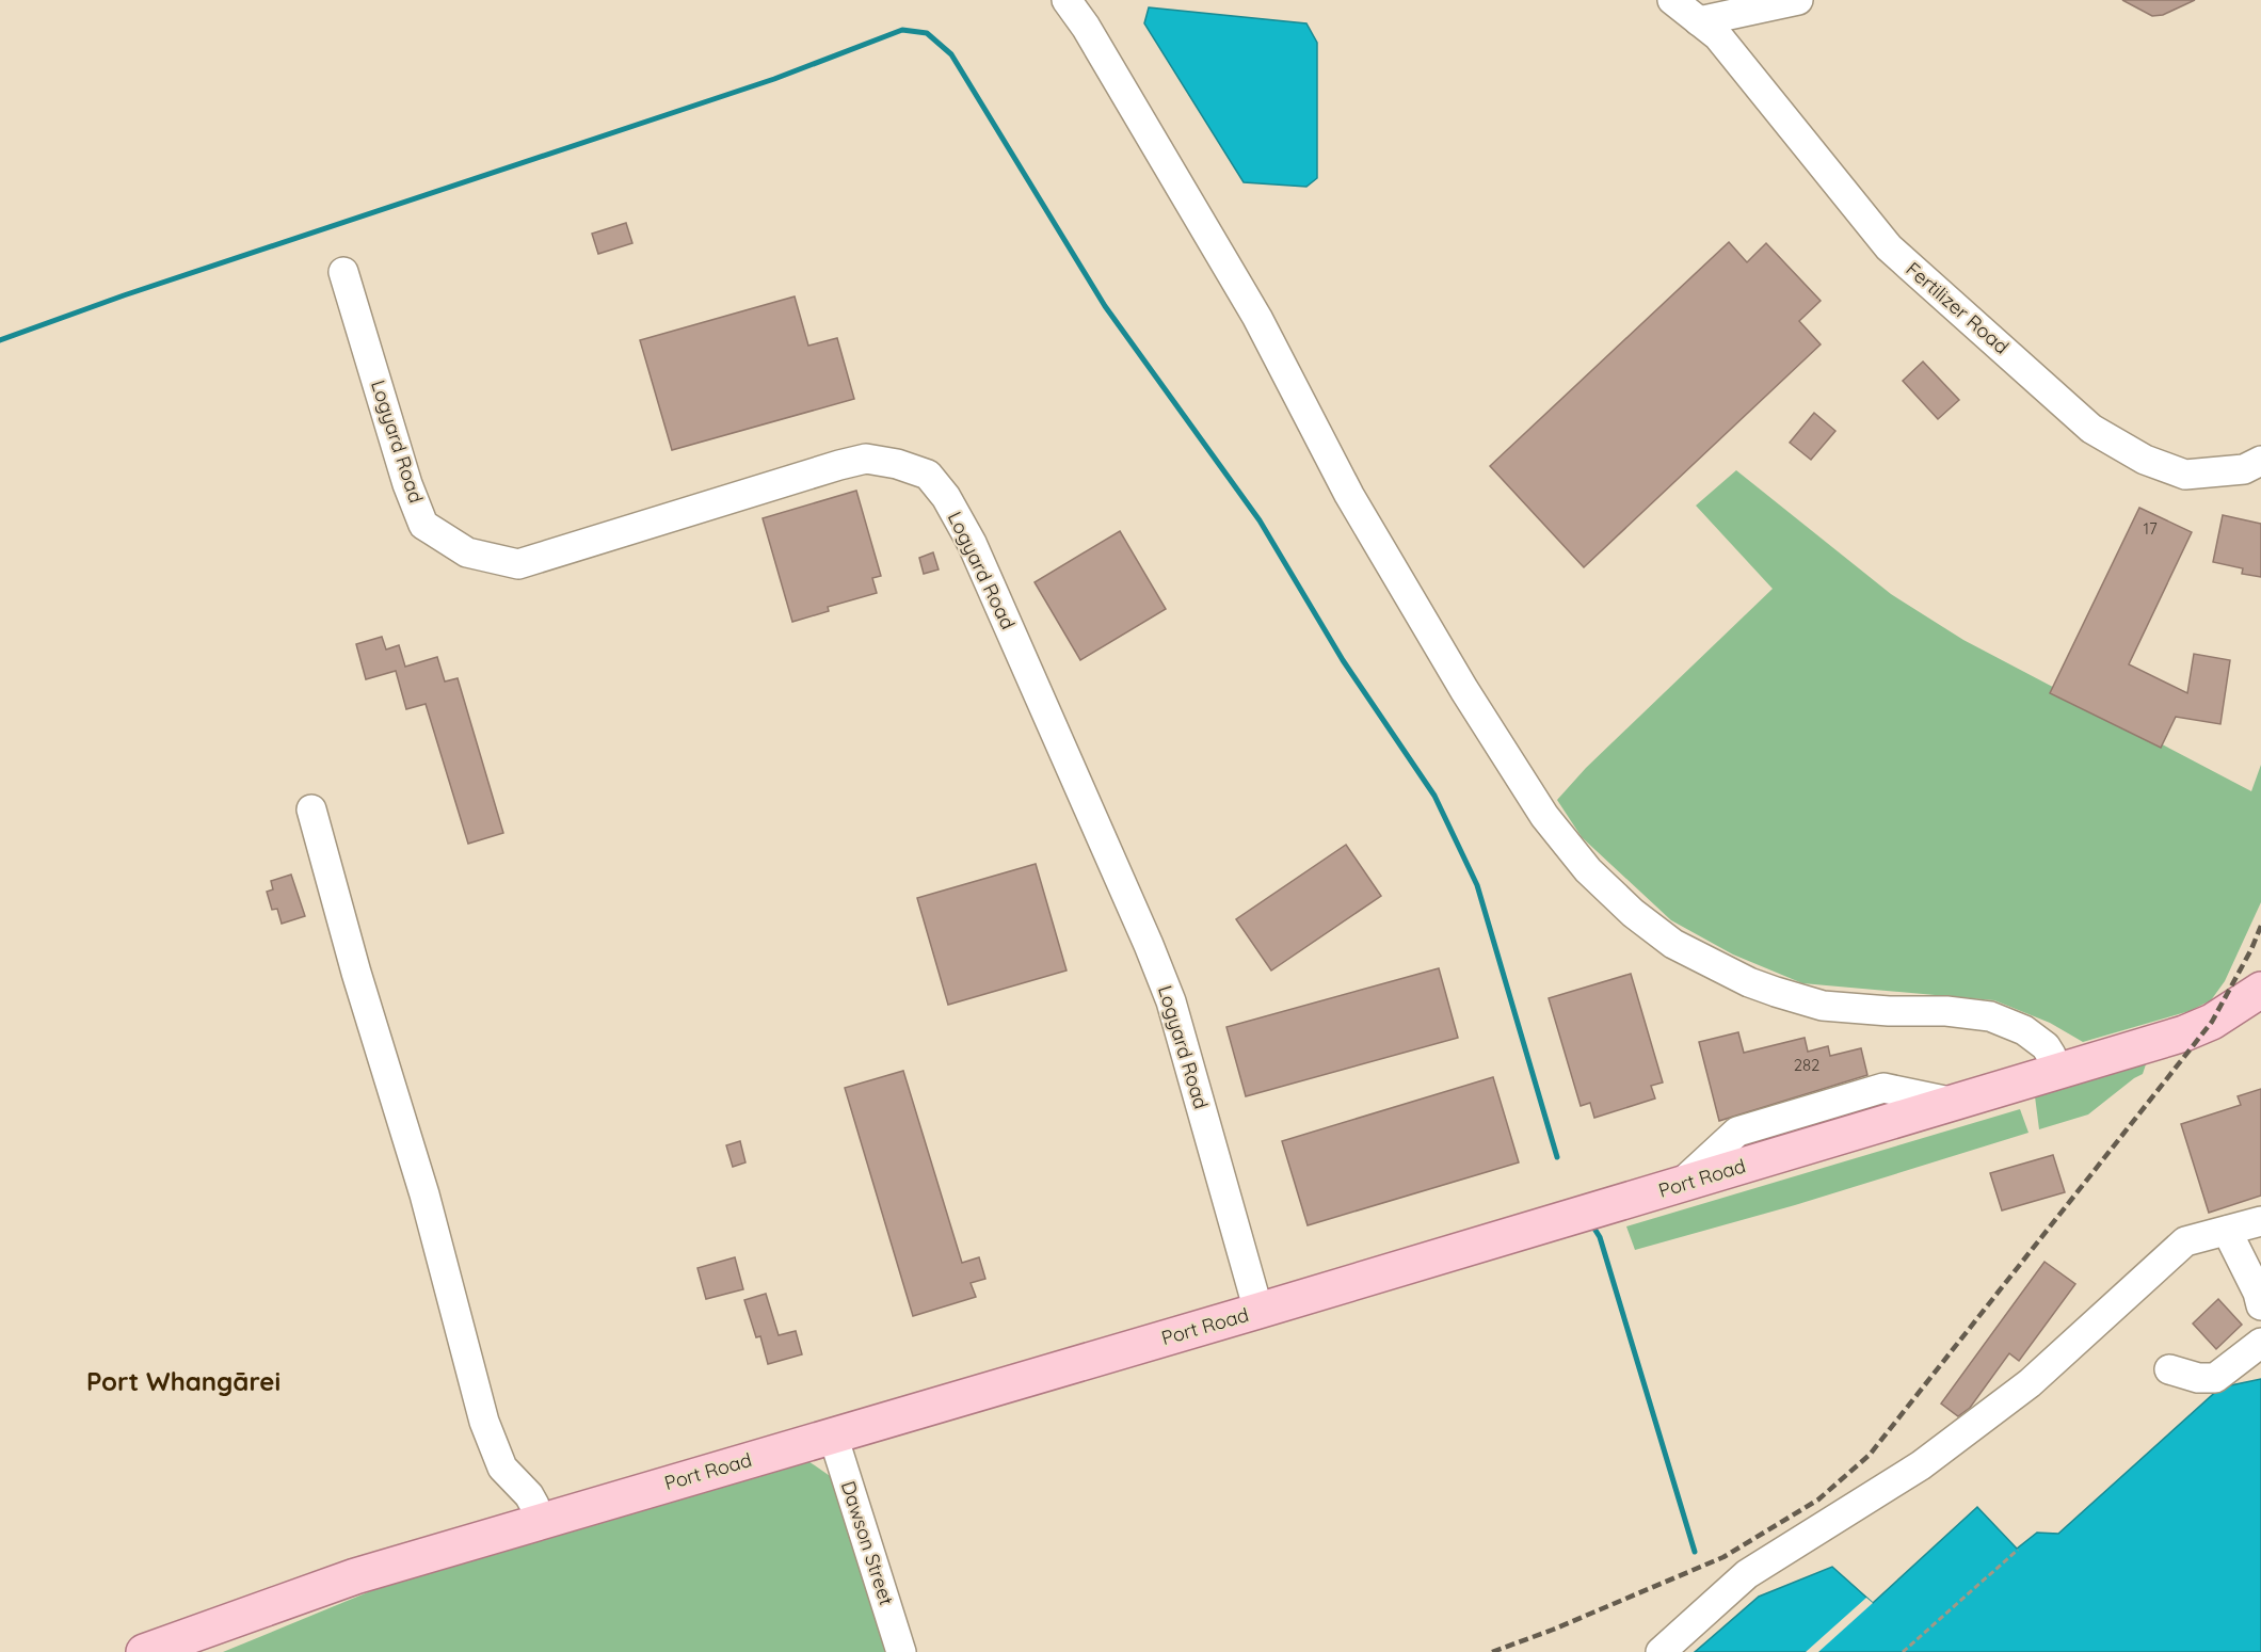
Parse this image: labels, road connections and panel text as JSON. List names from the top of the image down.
{
  "streets": {
    "main road": ["Port Road"],
    "street": ["Fertilizer Road", "Logyard Road", "Dawson Street"]
  },
  "crossings": [
    ["Logyard Road", "Port Road"],
    ["Port Road", "Dawson Street"]
  ],
  "districts": ["Port Whangārei"],
  "house_numbers": ["17", "282"]
}
